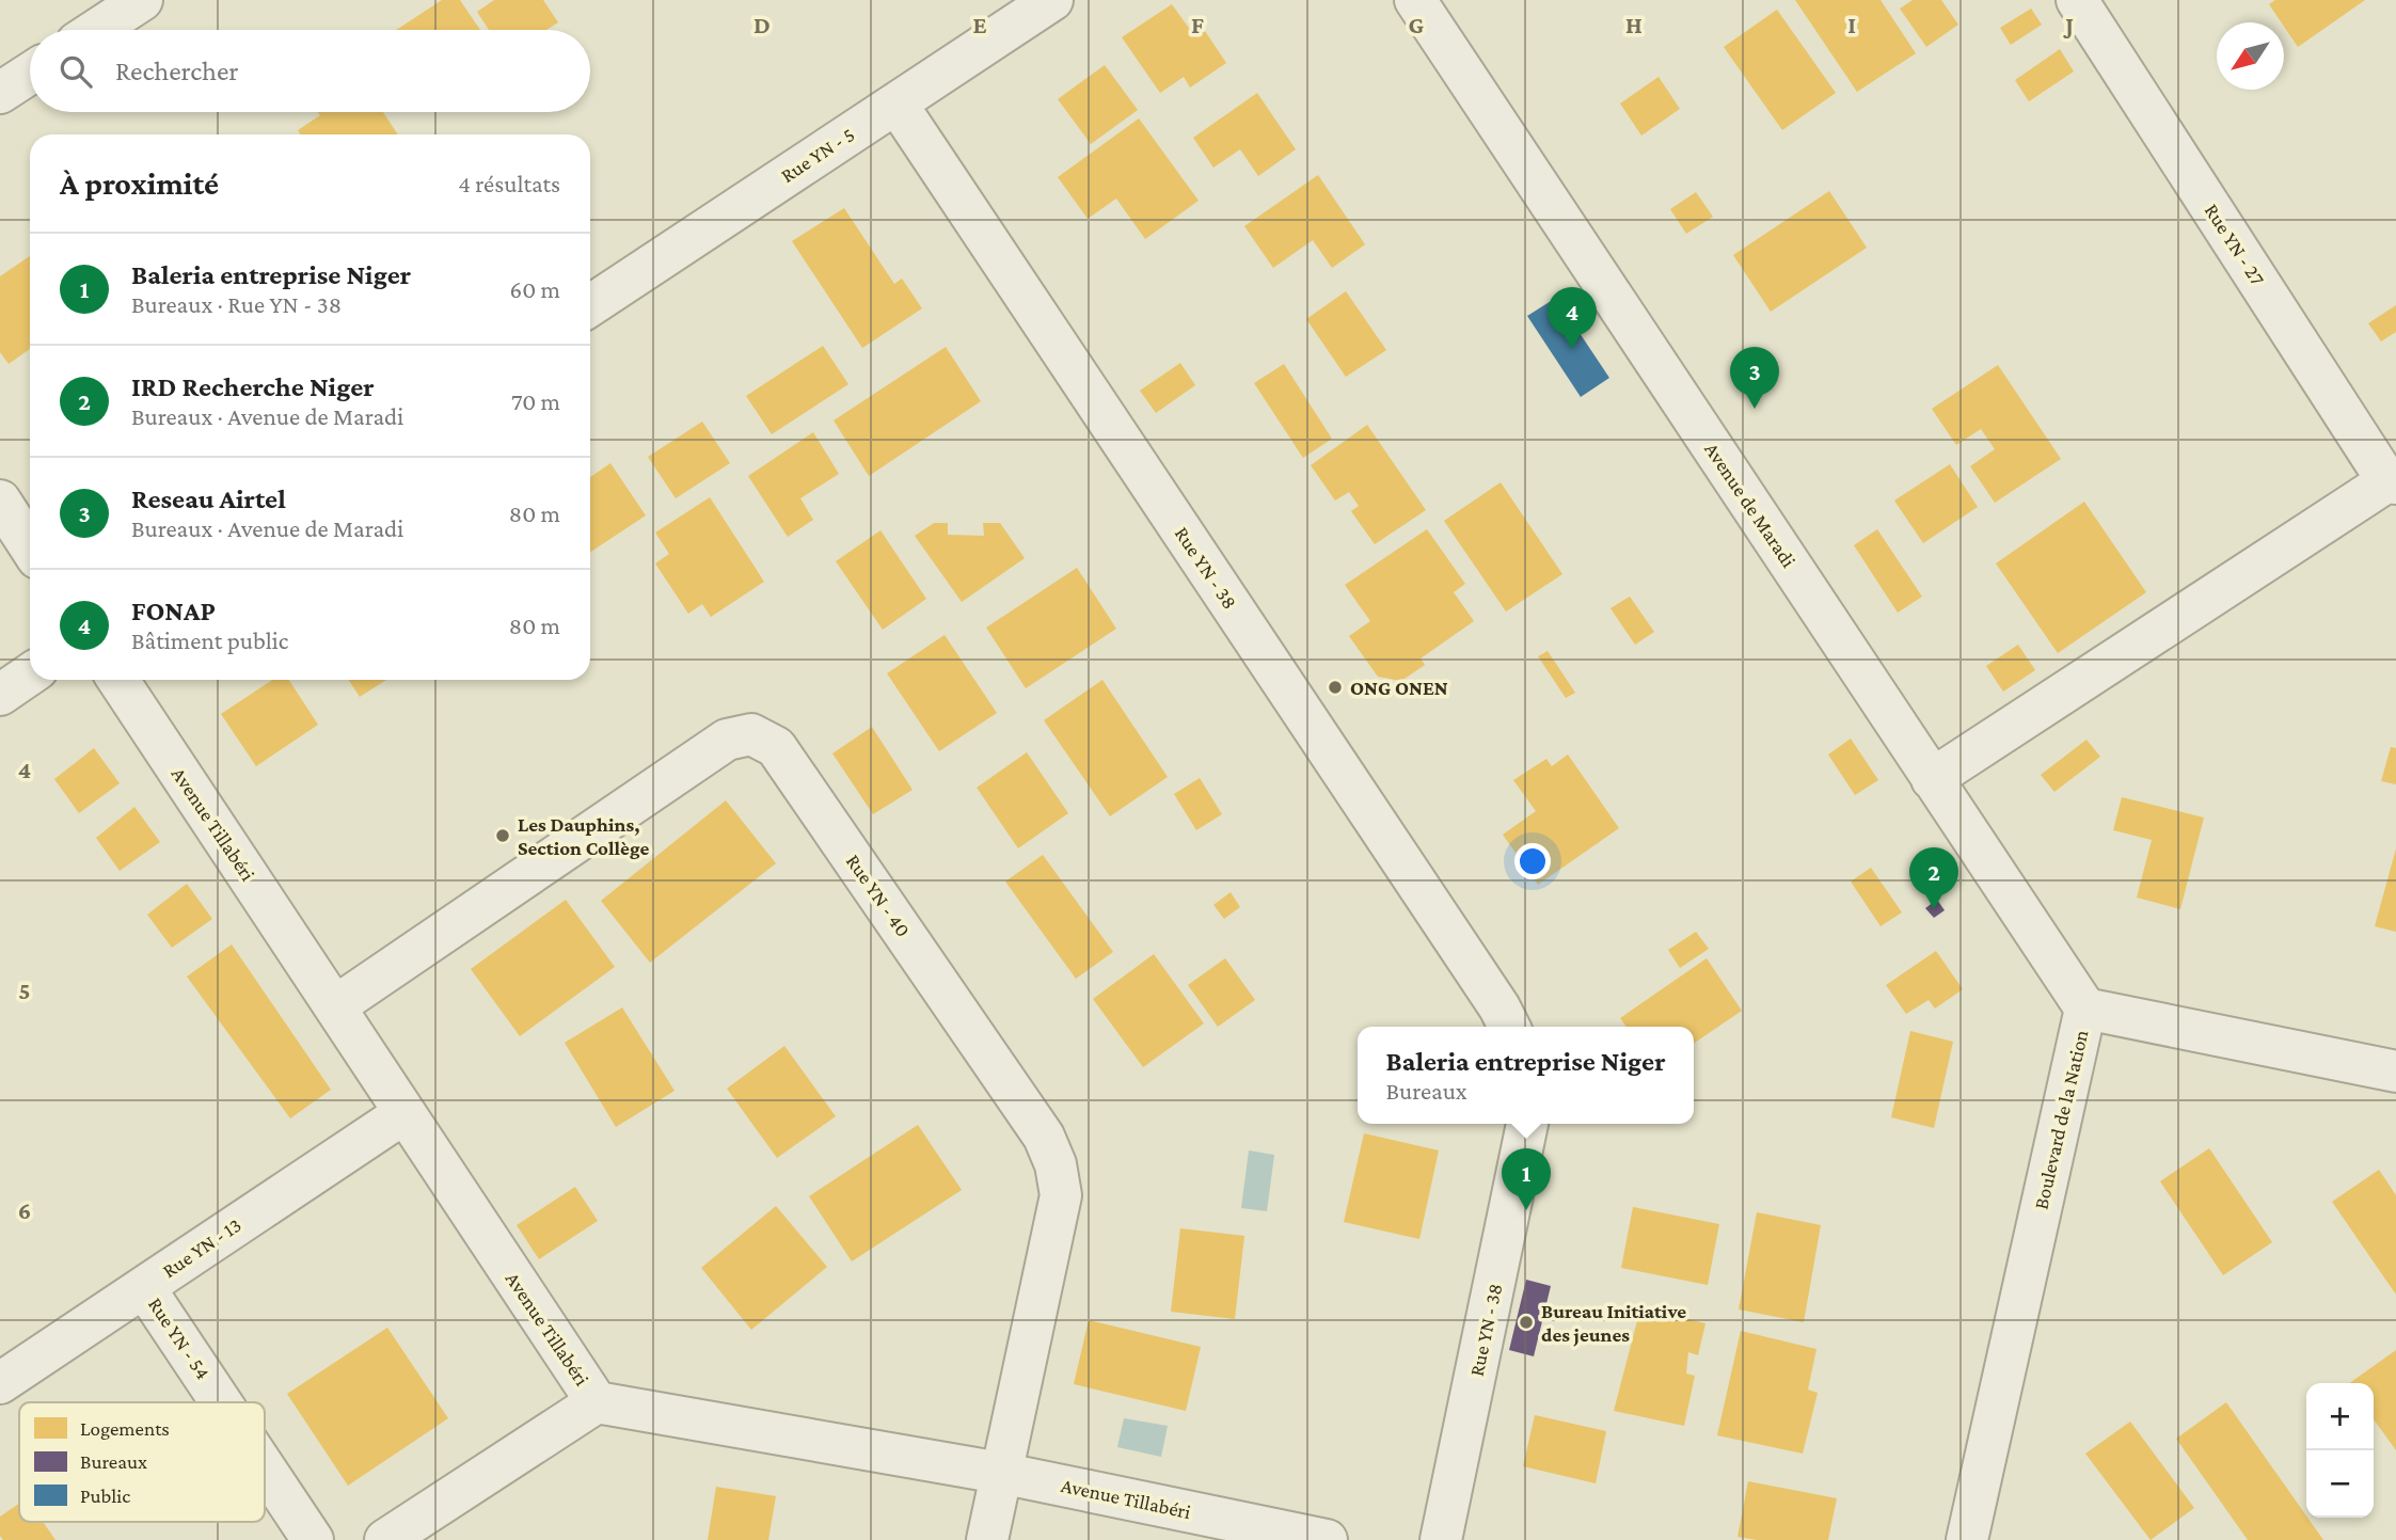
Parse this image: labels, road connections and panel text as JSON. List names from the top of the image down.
{
  "streets": {
    "street": [
      "Rue YN - 5",
      "Rue YN - 27",
      "Avenue de Maradi",
      "Rue YN - 38",
      "Avenue Tillabéri",
      "Rue YN - 40",
      "Boulevard de la Nation",
      "Rue YN - 13",
      "Rue YN - 54"
    ]
  },
  "crossings": [
    ["Rue YN - 5", "Rue YN - 38"],
    ["Avenue de Maradi", "Boulevard de la Nation"],
    ["Avenue Tillabéri", "Rue YN - 40"],
    ["Avenue Tillabéri", "Rue YN - 13"],
    ["Rue YN - 13", "Rue YN - 54"]
  ],
  "places": ["ONG ONEN", "Les Dauphins, Section Collège", "Bureau Initiative des jeunes"],
  "legend": ["Logements", "Bureaux", "Public"],
  "north": "bottom left",
  "page": {
    "search": "Rechercher",
    "heading": ["À proximité", "4 résultats"],
    "list": [
      {
        "mark": "1",
        "name": "Baleria entreprise Niger",
        "note": "Bureaux · Rue YN - 38",
        "value": "60 m"
      },
      {
        "mark": "2",
        "name": "IRD Recherche Niger",
        "note": "Bureaux · Avenue de Maradi",
        "value": "70 m"
      },
      {
        "mark": "3",
        "name": "Reseau Airtel",
        "note": "Bureaux · Avenue de Maradi",
        "value": "80 m"
      },
      {
        "mark": "4",
        "name": "FONAP",
        "note": "Bâtiment public",
        "value": "80 m"
      }
    ],
    "pins": [
      "4",
      "3",
      "2",
      "1"
    ],
    "popup": ["Baleria entreprise Niger", "Bureaux"],
    "map_buttons": ["+", "−"]
  },
  "grid": {
    "columns": [
      "D",
      "E",
      "F",
      "G",
      "H",
      "I",
      "J"
    ],
    "rows": ["4", "5", "6"]
  }
}
